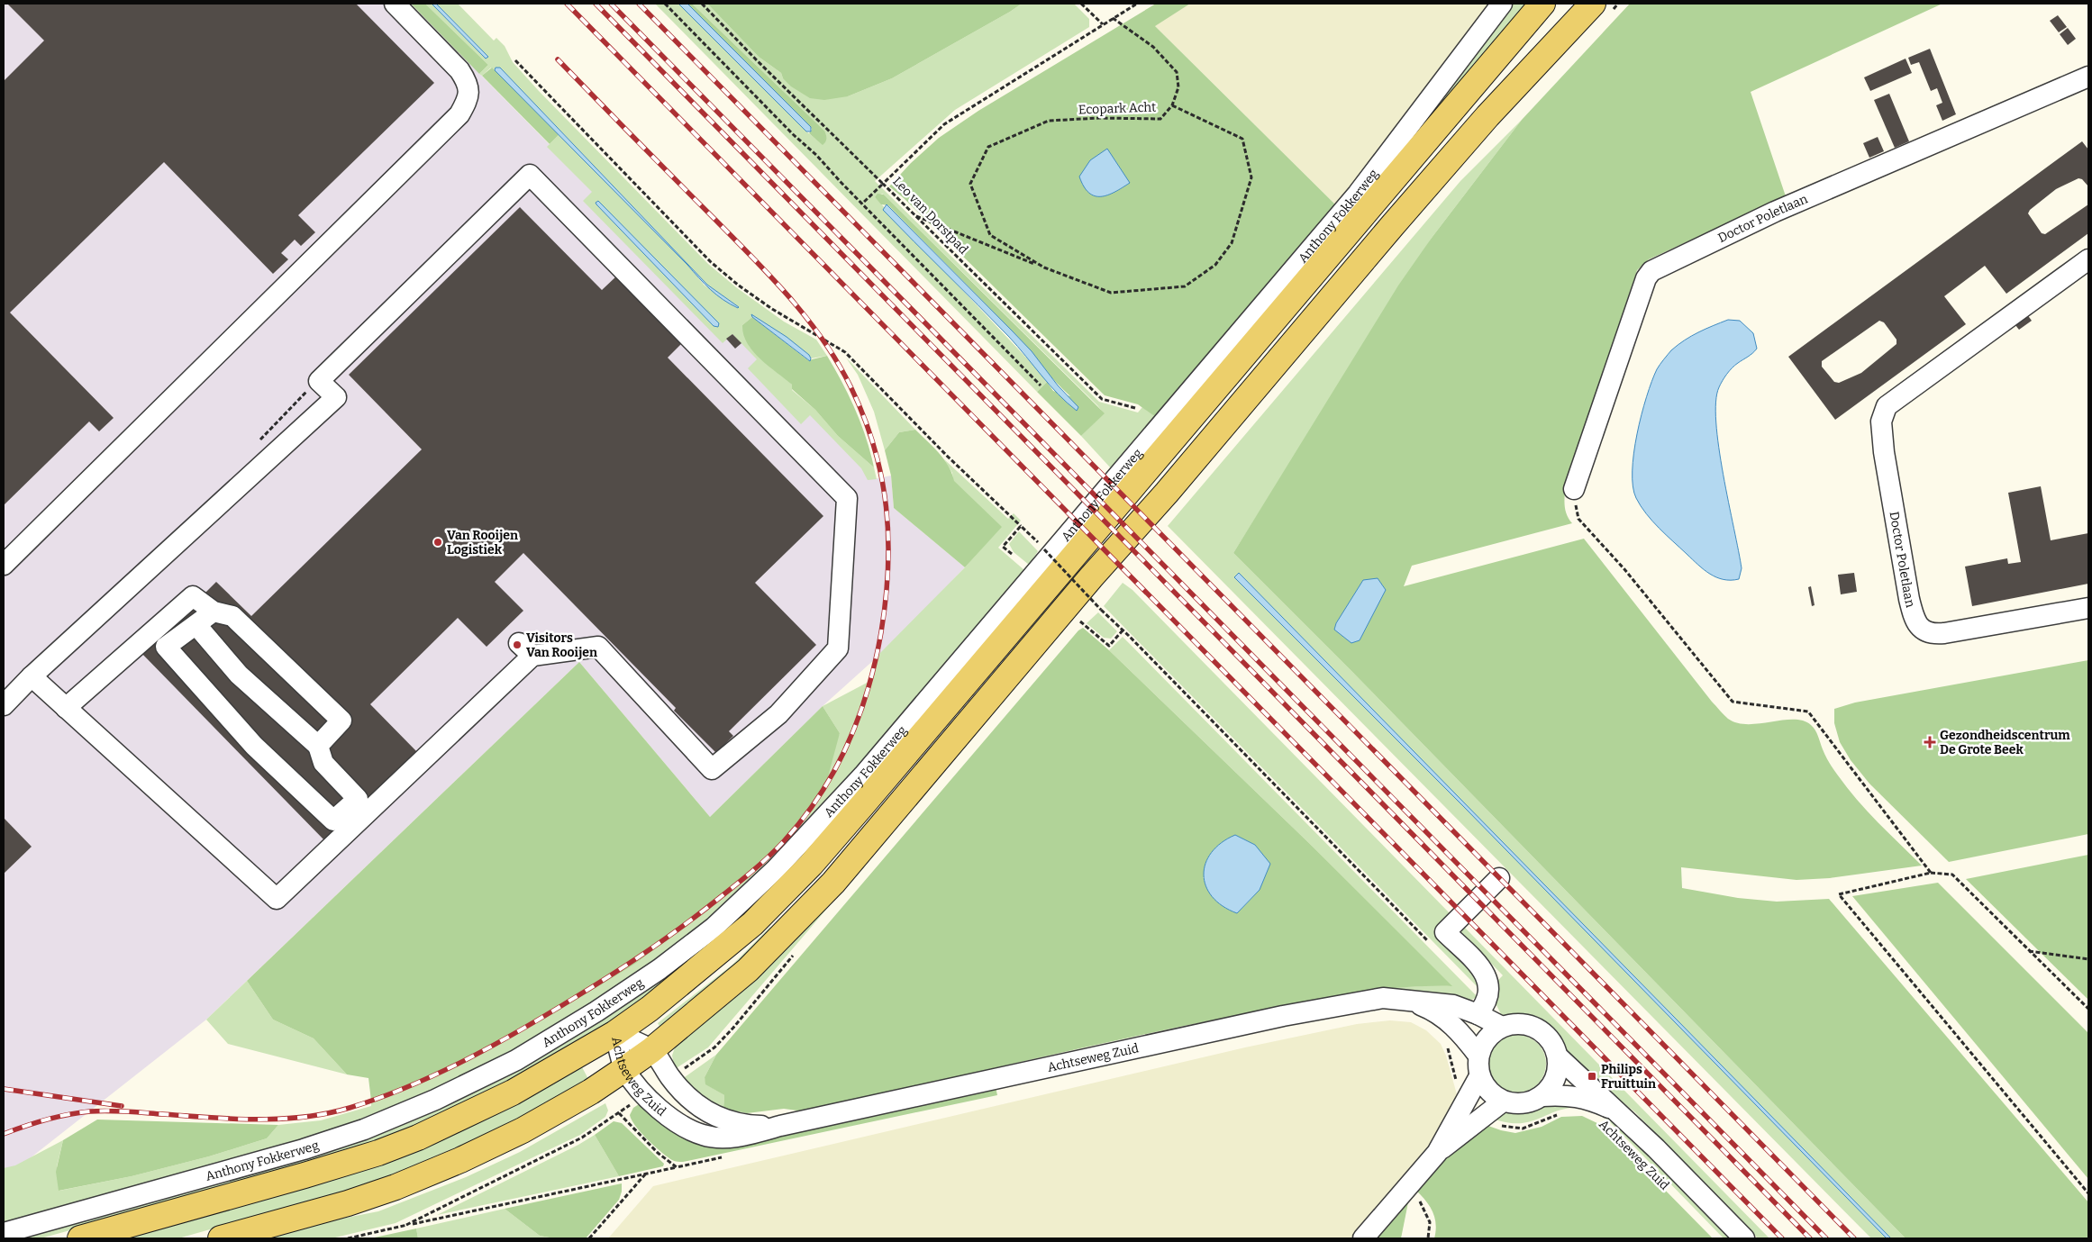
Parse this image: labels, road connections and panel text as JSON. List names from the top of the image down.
{
  "streets": {
    "main road": ["Anthony Fokkerweg"],
    "street": ["Doctor Poletlaan", "Achtseweg Zuid"],
    "path": ["Ecopark Acht", "Leo van Dorstpad"]
  },
  "crossings": [
    ["Anthony Fokkerweg", "Achtseweg Zuid"]
  ],
  "places": {
    "other": ["Van Rooijen Logistiek", "Visitors Van Rooijen"],
    "health": ["Gezondheidscentrum De Grote Beek"],
    "transit": ["Philips Fruittuin"]
  }
}
